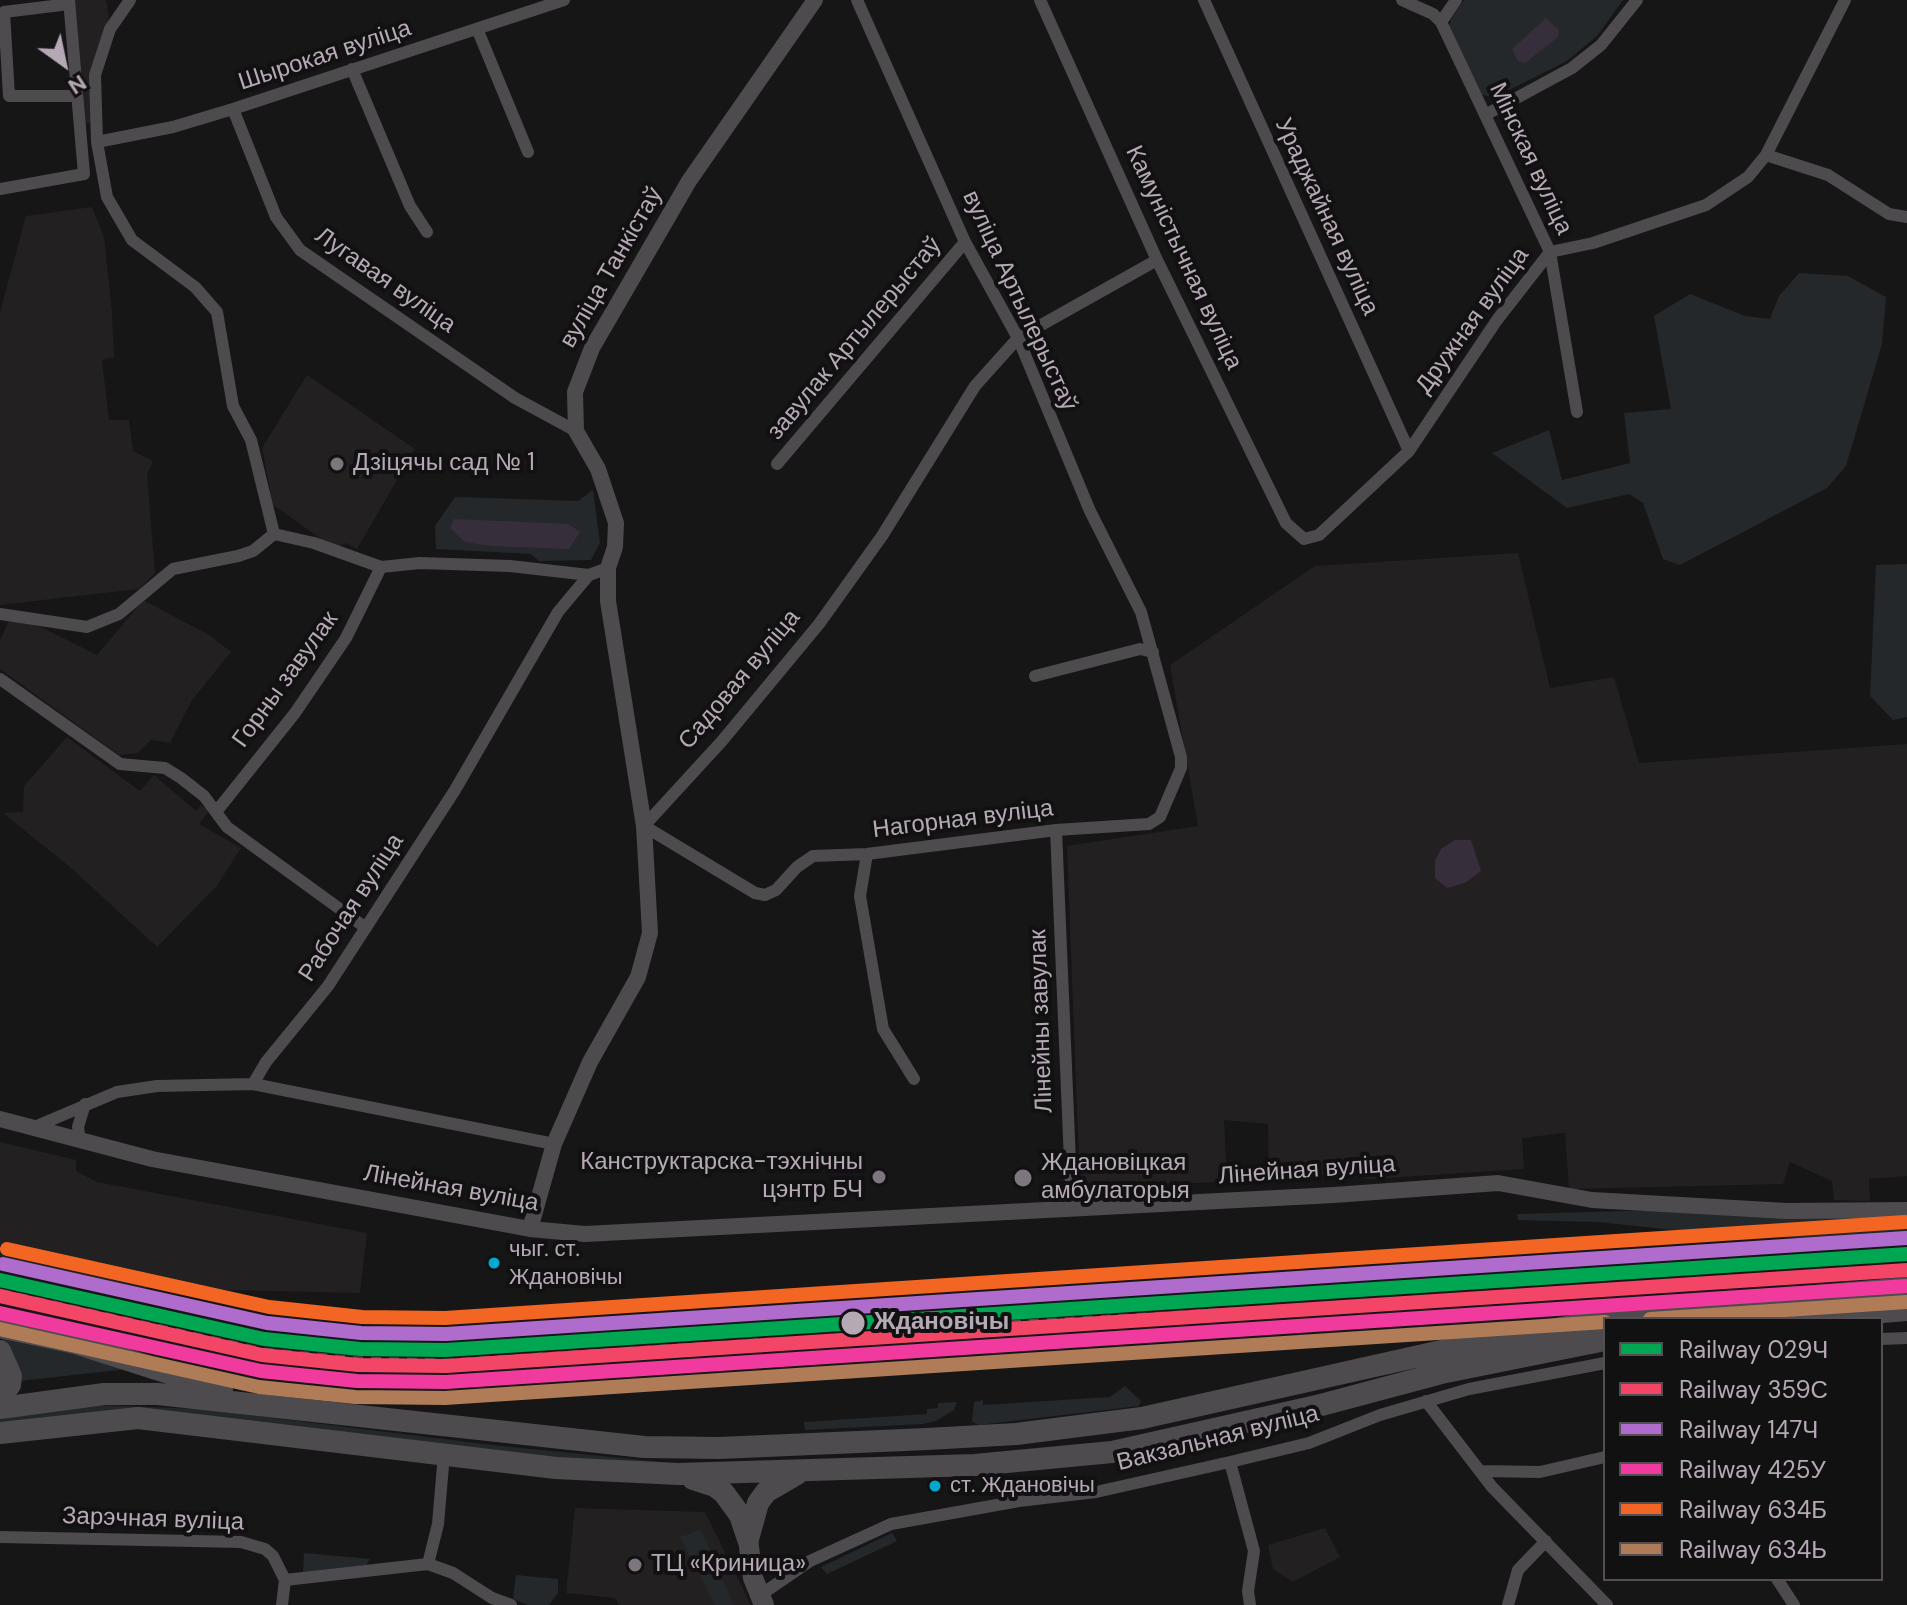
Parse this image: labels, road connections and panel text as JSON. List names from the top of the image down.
{
  "streets": {
    "street": [
      "Шырокая вуліца",
      "Мінская вуліца",
      "Ураджайная вуліца",
      "Камуністычная вуліца",
      "вуліца Танкістаў",
      "Лугавая вуліца",
      "вуліца Артылерыстаў",
      "Дружная вуліца",
      "завулак Артылерыстаў",
      "Горны завулак",
      "Садовая вуліца",
      "Нагорная вуліца",
      "Рабочая вуліца",
      "Лінейны завулак",
      "Лінейная вуліца",
      "Вакзальная вуліца",
      "Зарэчная вуліца"
    ]
  },
  "crossings": [
    ["Шырокая вуліца", "Лугавая вуліца"],
    ["Мінская вуліца", "Дружная вуліца"],
    ["Ураджайная вуліца", "Дружная вуліца"],
    ["Камуністычная вуліца", "Дружная вуліца"],
    ["Камуністычная вуліца", "Садовая вуліца"],
    ["вуліца Танкістаў", "Лугавая вуліца"],
    ["вуліца Танкістаў", "Садовая вуліца"],
    ["вуліца Танкістаў", "Нагорная вуліца"],
    ["вуліца Танкістаў", "Рабочая вуліца"],
    ["вуліца Артылерыстаў", "завулак Артылерыстаў"],
    ["вуліца Артылерыстаў", "Садовая вуліца"],
    ["вуліца Артылерыстаў", "Нагорная вуліца"],
    ["Садовая вуліца", "Нагорная вуліца"],
    ["Нагорная вуліца", "Лінейны завулак"],
    ["Лінейны завулак", "Лінейная вуліца"]
  ],
  "places": [
    "Дзіцячы сад № 1",
    "Канструктарска-тэхнічны цэнтр БЧ",
    "Ждановіцкая амбулаторыя",
    "чыг. ст. Ждановічы",
    "Ждановічы",
    "ст. Ждановічы",
    "ТЦ «Криница»"
  ],
  "lines": [
    "rail line 634Б",
    "rail line 147Ч",
    "rail line 029Ч",
    "rail line 359С",
    "rail line 425У",
    "rail line 634Ь"
  ],
  "legend": [
    "Railway 029Ч",
    "Railway 359С",
    "Railway 147Ч",
    "Railway 425У",
    "Railway 634Б",
    "Railway 634Ь"
  ],
  "north": "bottom right"
}
